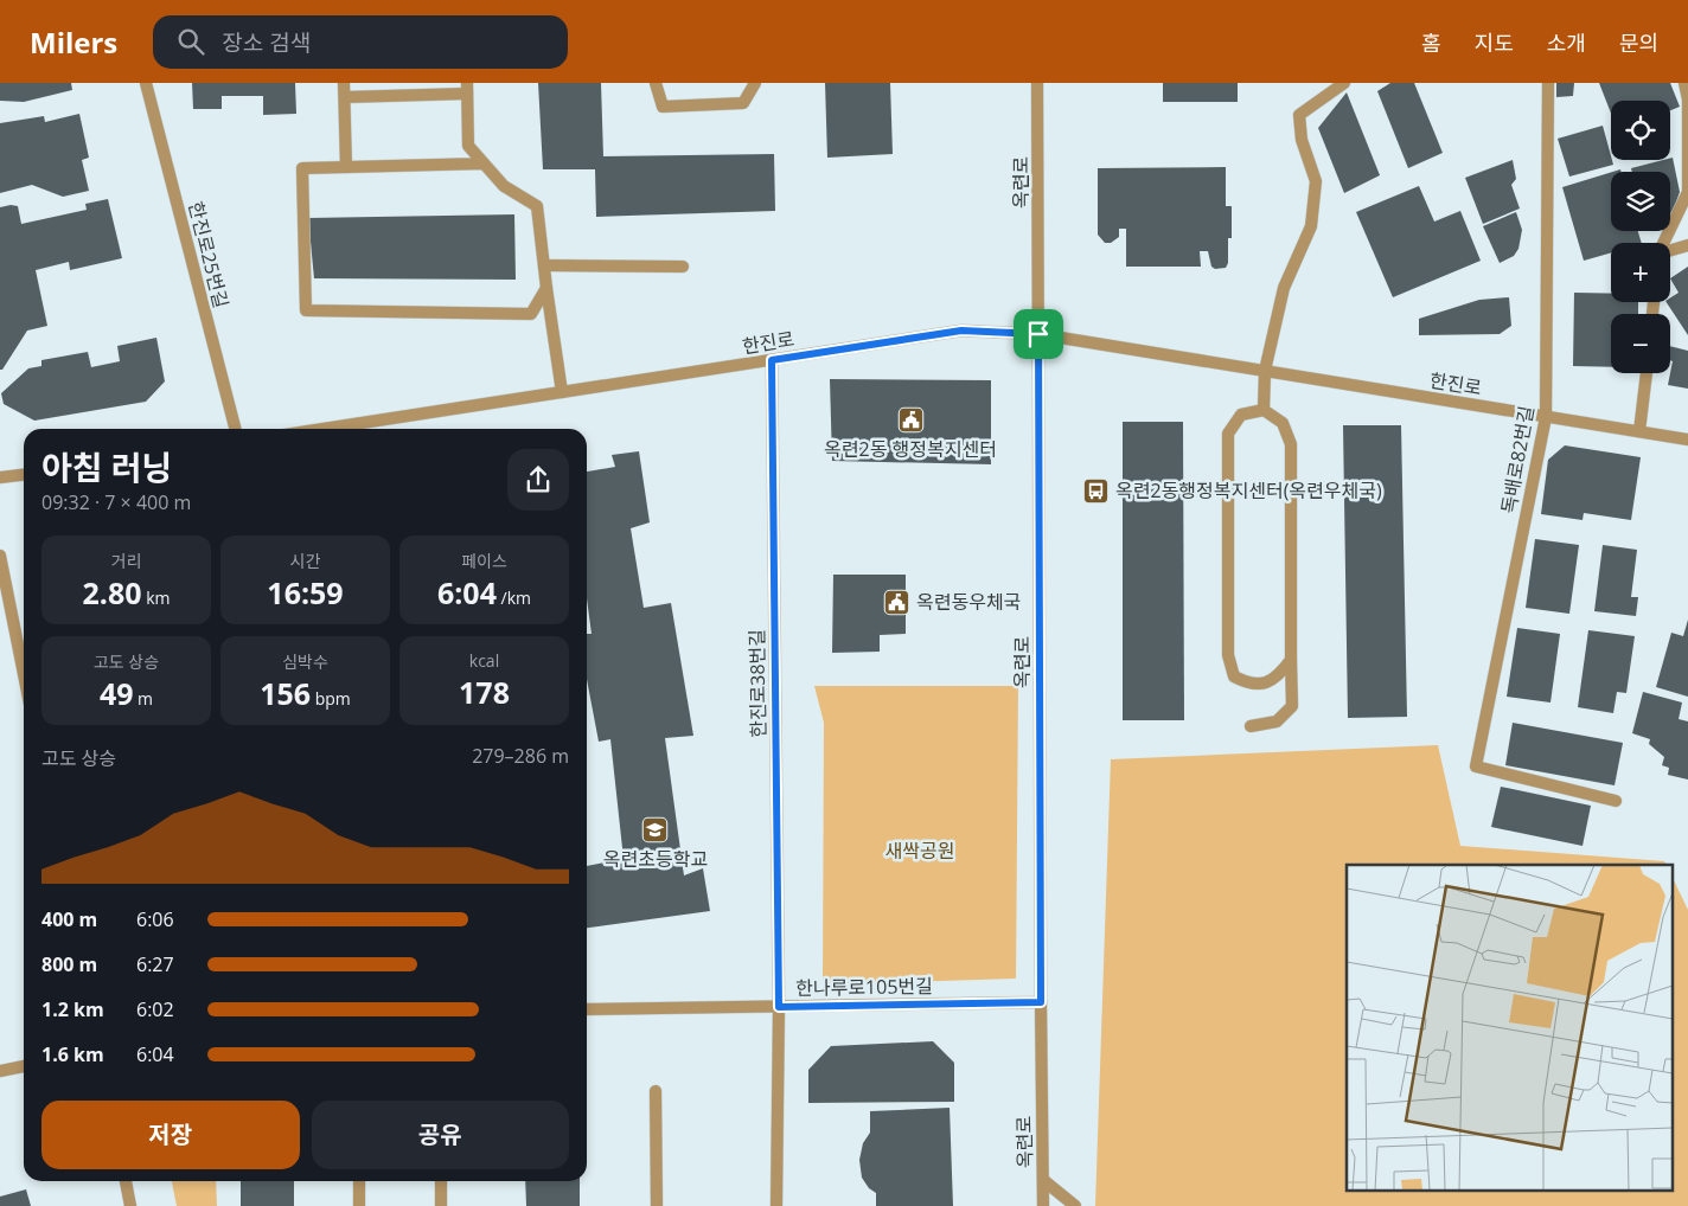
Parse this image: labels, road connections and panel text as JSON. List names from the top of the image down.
{
  "streets": {
    "street": [
      "옥련로",
      "한진로25번길",
      "한진로",
      "독배로82번길",
      "한진로38번길",
      "한나루로105번길"
    ]
  },
  "crossings": [
    ["옥련로", "한진로"],
    ["옥련로", "한나루로105번길"],
    ["한진로", "독배로82번길"],
    ["한진로", "한진로38번길"],
    ["한진로38번길", "한나루로105번길"]
  ],
  "parks": ["새싹공원"],
  "places": {
    "public building": ["옥련2동 행정복지센터", "옥련동우체국"],
    "bus stop": ["옥련2동행정복지센터(옥련우체국)"],
    "school or university": ["옥련초등학교"]
  },
  "page": {
    "header": "Milers",
    "search": "장소 검색",
    "nav": [
      "홈",
      "지도",
      "소개",
      "문의"
    ],
    "map_buttons": ["+", "−"],
    "heading": ["아침 러닝", "09:32 · 7 × 400 m"],
    "stats": [
      ["거리", "2.80 km"],
      ["시간", "16:59"],
      ["페이스", "6:04 /km"],
      ["고도 상승", "49 m"],
      ["심박수", "156 bpm"],
      ["kcal", "178"]
    ],
    "chart": ["고도 상승", "279–286 m"],
    "list": [
      {
        "name": "400 m",
        "note": "6:06"
      },
      {
        "name": "800 m",
        "note": "6:27"
      },
      {
        "name": "1.2 km",
        "note": "6:02"
      },
      {
        "name": "1.6 km",
        "note": "6:04"
      }
    ],
    "buttons": ["저장", "공유"]
  }
}
